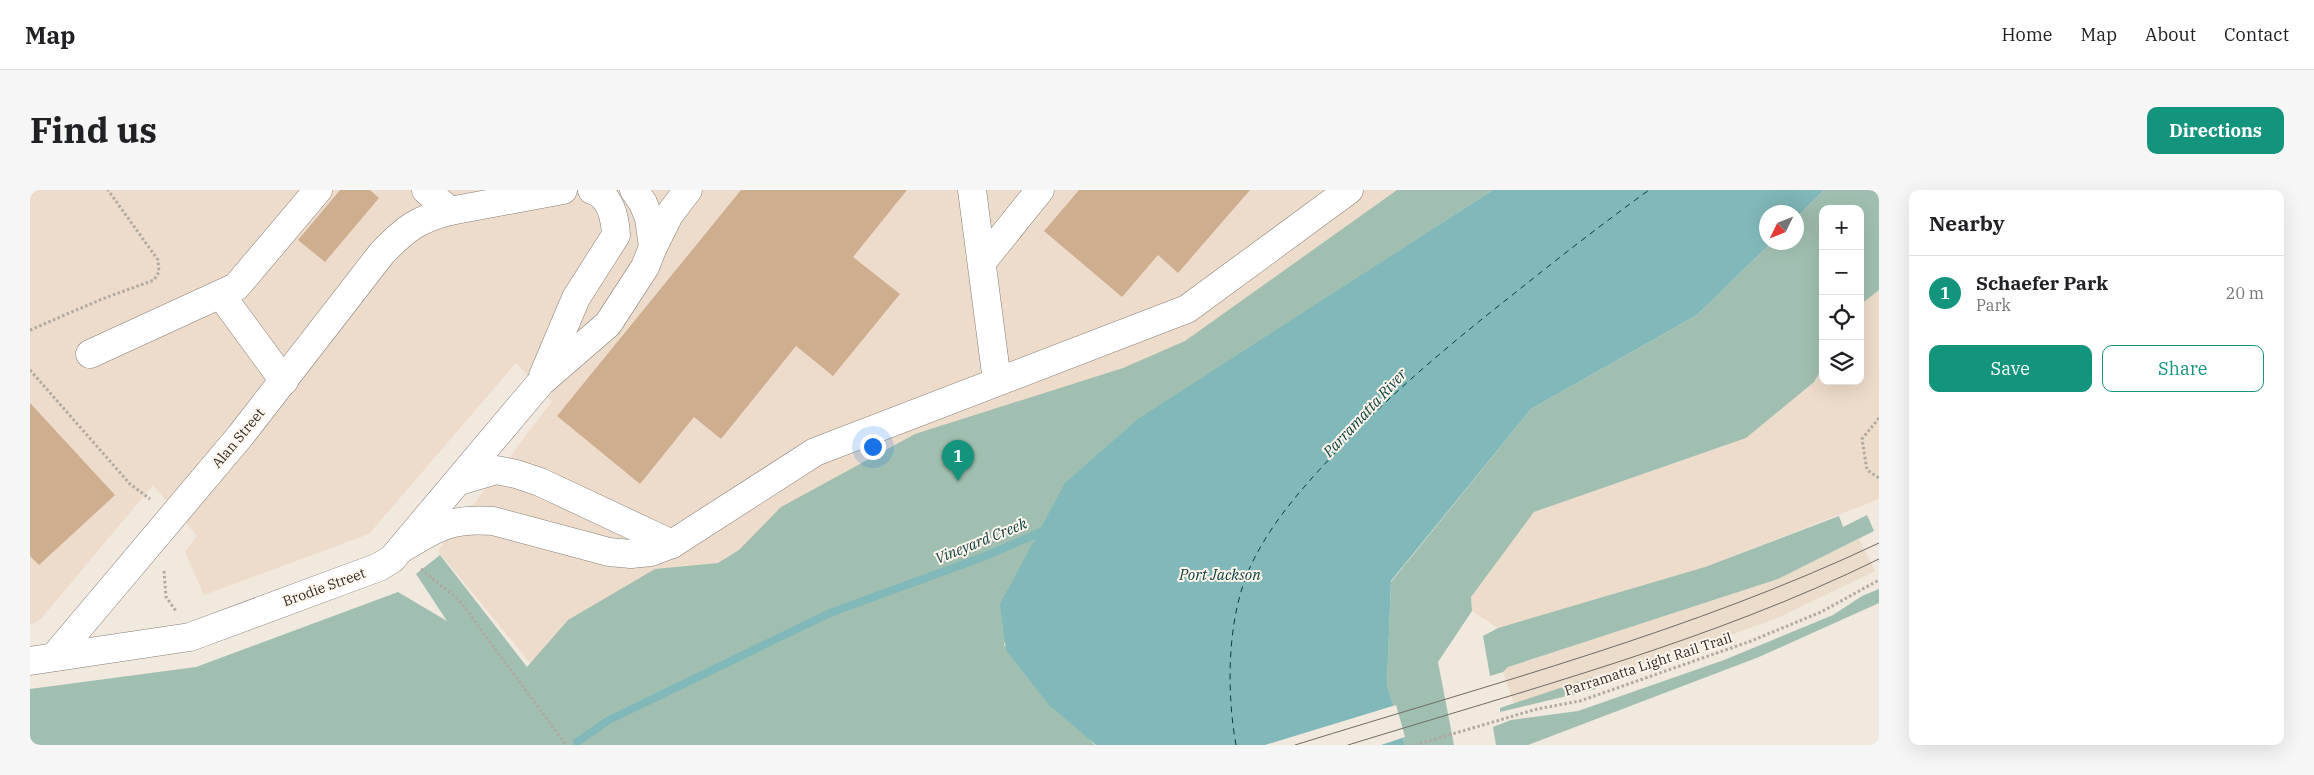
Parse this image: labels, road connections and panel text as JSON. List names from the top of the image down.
{
  "streets": {
    "street": ["Alan Street", "Brodie Street"],
    "path": ["Parramatta Light Rail Trail"]
  },
  "crossings": [
    ["Alan Street", "Brodie Street"]
  ],
  "water": ["Parramatta River", "Vineyard Creek", "Port Jackson"],
  "north": "bottom left",
  "page": {
    "header": "Map",
    "nav": [
      "Home",
      "Map",
      "About",
      "Contact"
    ],
    "title": "Find us",
    "buttons": [
      "Directions",
      ["Save", "Share"]
    ],
    "heading": "Nearby",
    "map_buttons": ["+", "−"],
    "list": [
      {
        "mark": "1",
        "name": "Schaefer Park",
        "note": "Park",
        "value": "20 m"
      }
    ],
    "pins": "1"
  }
}
